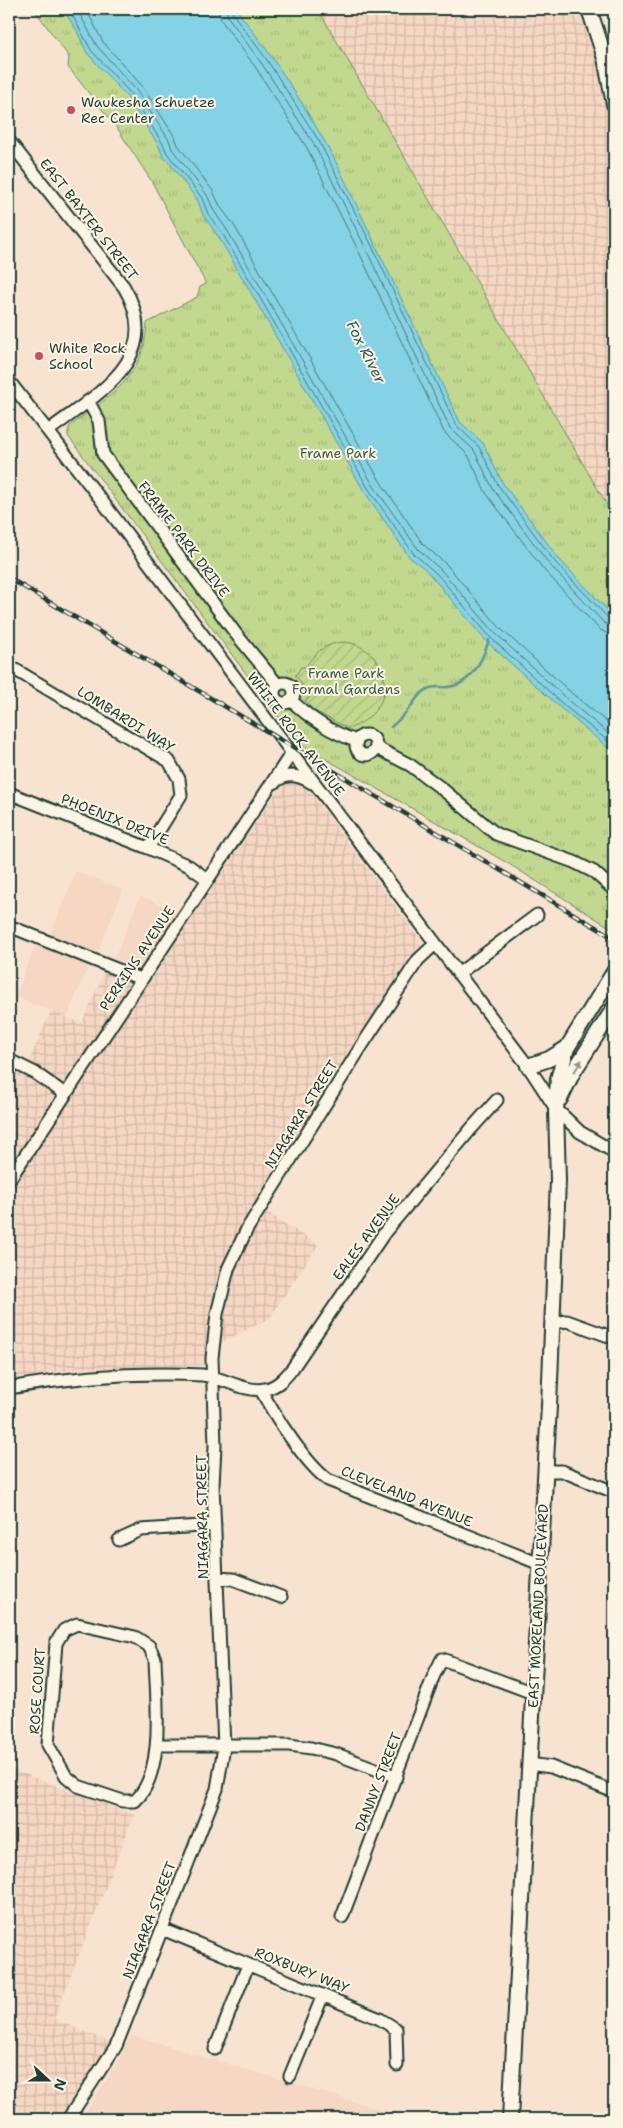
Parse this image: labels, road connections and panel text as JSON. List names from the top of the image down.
{
  "streets": {
    "main road": ["EAST MORELAND BOULEVARD"],
    "street": [
      "EAST BAXTER STREET",
      "FRAME PARK DRIVE",
      "LOMBARDI WAY",
      "WHITE ROCK AVENUE",
      "PHOENIX DRIVE",
      "PERKINS AVENUE",
      "NIAGARA STREET",
      "EALES AVENUE",
      "CLEVELAND AVENUE",
      "ROSE COURT",
      "DANNY STREET",
      "ROXBURY WAY"
    ]
  },
  "crossings": [
    ["EAST BAXTER STREET", "FRAME PARK DRIVE"],
    ["EAST BAXTER STREET", "WHITE ROCK AVENUE"],
    ["LOMBARDI WAY", "PHOENIX DRIVE"],
    ["WHITE ROCK AVENUE", "PERKINS AVENUE"],
    ["WHITE ROCK AVENUE", "NIAGARA STREET"],
    ["WHITE ROCK AVENUE", "EAST MORELAND BOULEVARD"],
    ["PHOENIX DRIVE", "PERKINS AVENUE"],
    ["NIAGARA STREET", "ROXBURY WAY"],
    ["EALES AVENUE", "CLEVELAND AVENUE"],
    ["CLEVELAND AVENUE", "EAST MORELAND BOULEVARD"],
    ["EAST MORELAND BOULEVARD", "DANNY STREET"]
  ],
  "water": ["Fox River"],
  "parks": ["Frame Park", "Frame Park Formal Gardens"],
  "places": ["Waukesha Schuetze Rec Center", "White Rock School"],
  "north": "right"
}
